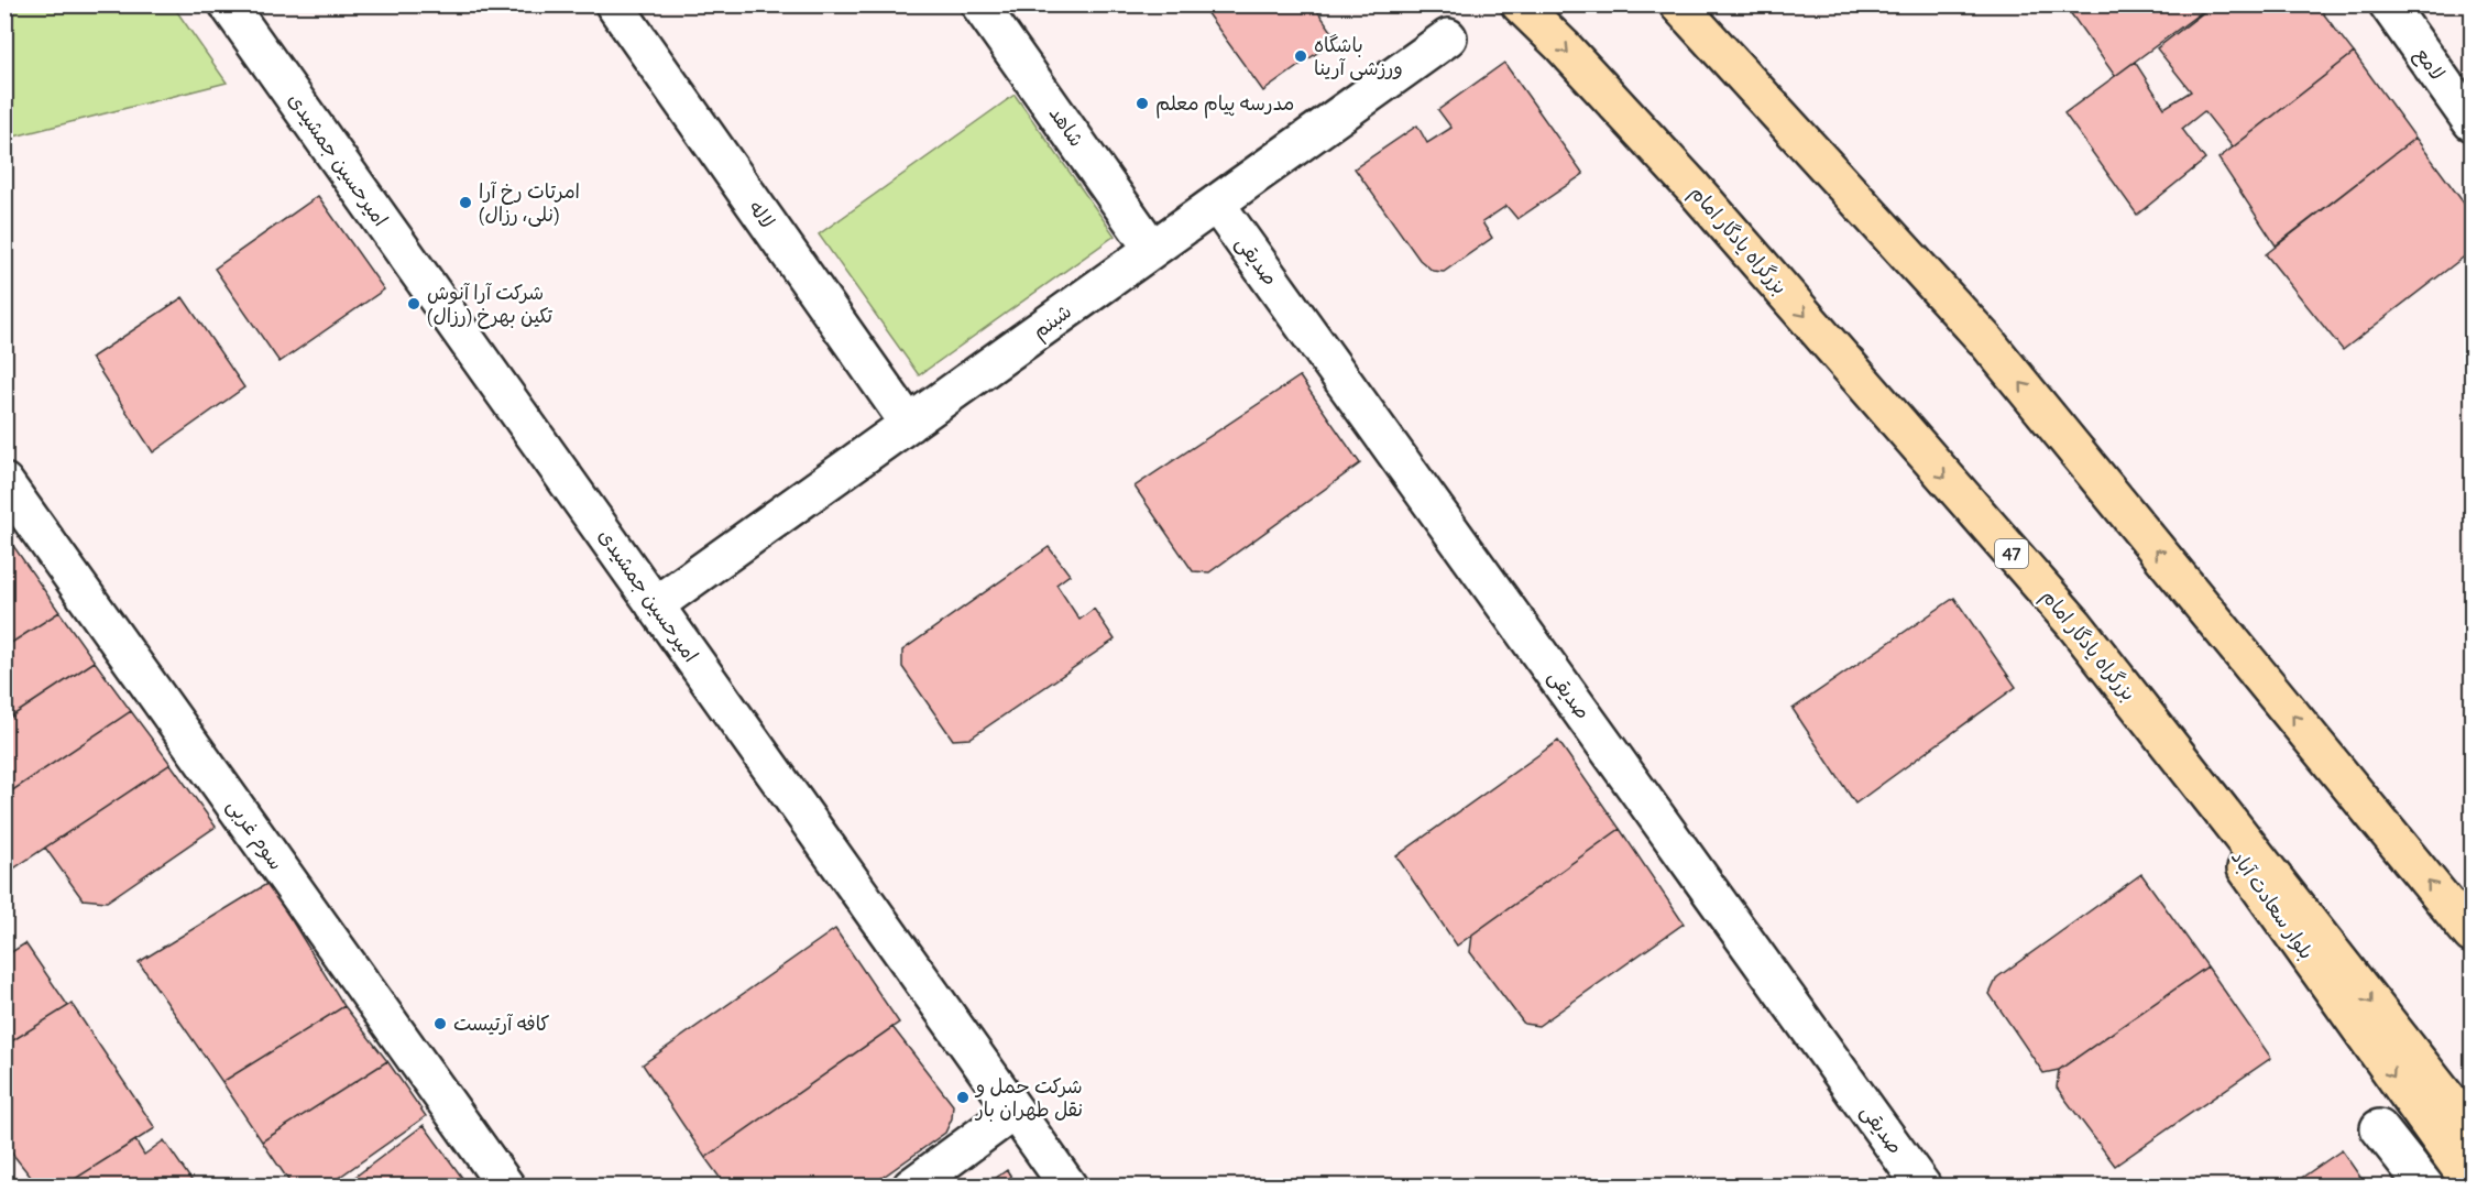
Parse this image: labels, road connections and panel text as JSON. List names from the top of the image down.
{
  "streets": {
    "main road": ["بزرگراه یادگار امام", "47", "بلوار سعادت آباد"],
    "street": [
      "لامع",
      "شاهد",
      "امیرحسین جمشیدی",
      "لاله",
      "صدیقی",
      "شبنم",
      "سوم غربی"
    ]
  },
  "crossings": [
    ["شاهد", "شبنم"],
    ["امیرحسین جمشیدی", "شبنم"],
    ["لاله", "شبنم"],
    ["بزرگراه یادگار امام", "بلوار سعادت آباد"],
    ["صدیقی", "شبنم"]
  ],
  "places": [
    "باشگاه ورزشی آرینا",
    "مدرسه پیام معلم",
    "امرتات رخ آرا (نلی، رزال)",
    "شرکت آرا آنوش تکین بهرخ (رزال)",
    "کافه آرتیست",
    "شرکت حمل و نقل طهران بار"
  ]
}
